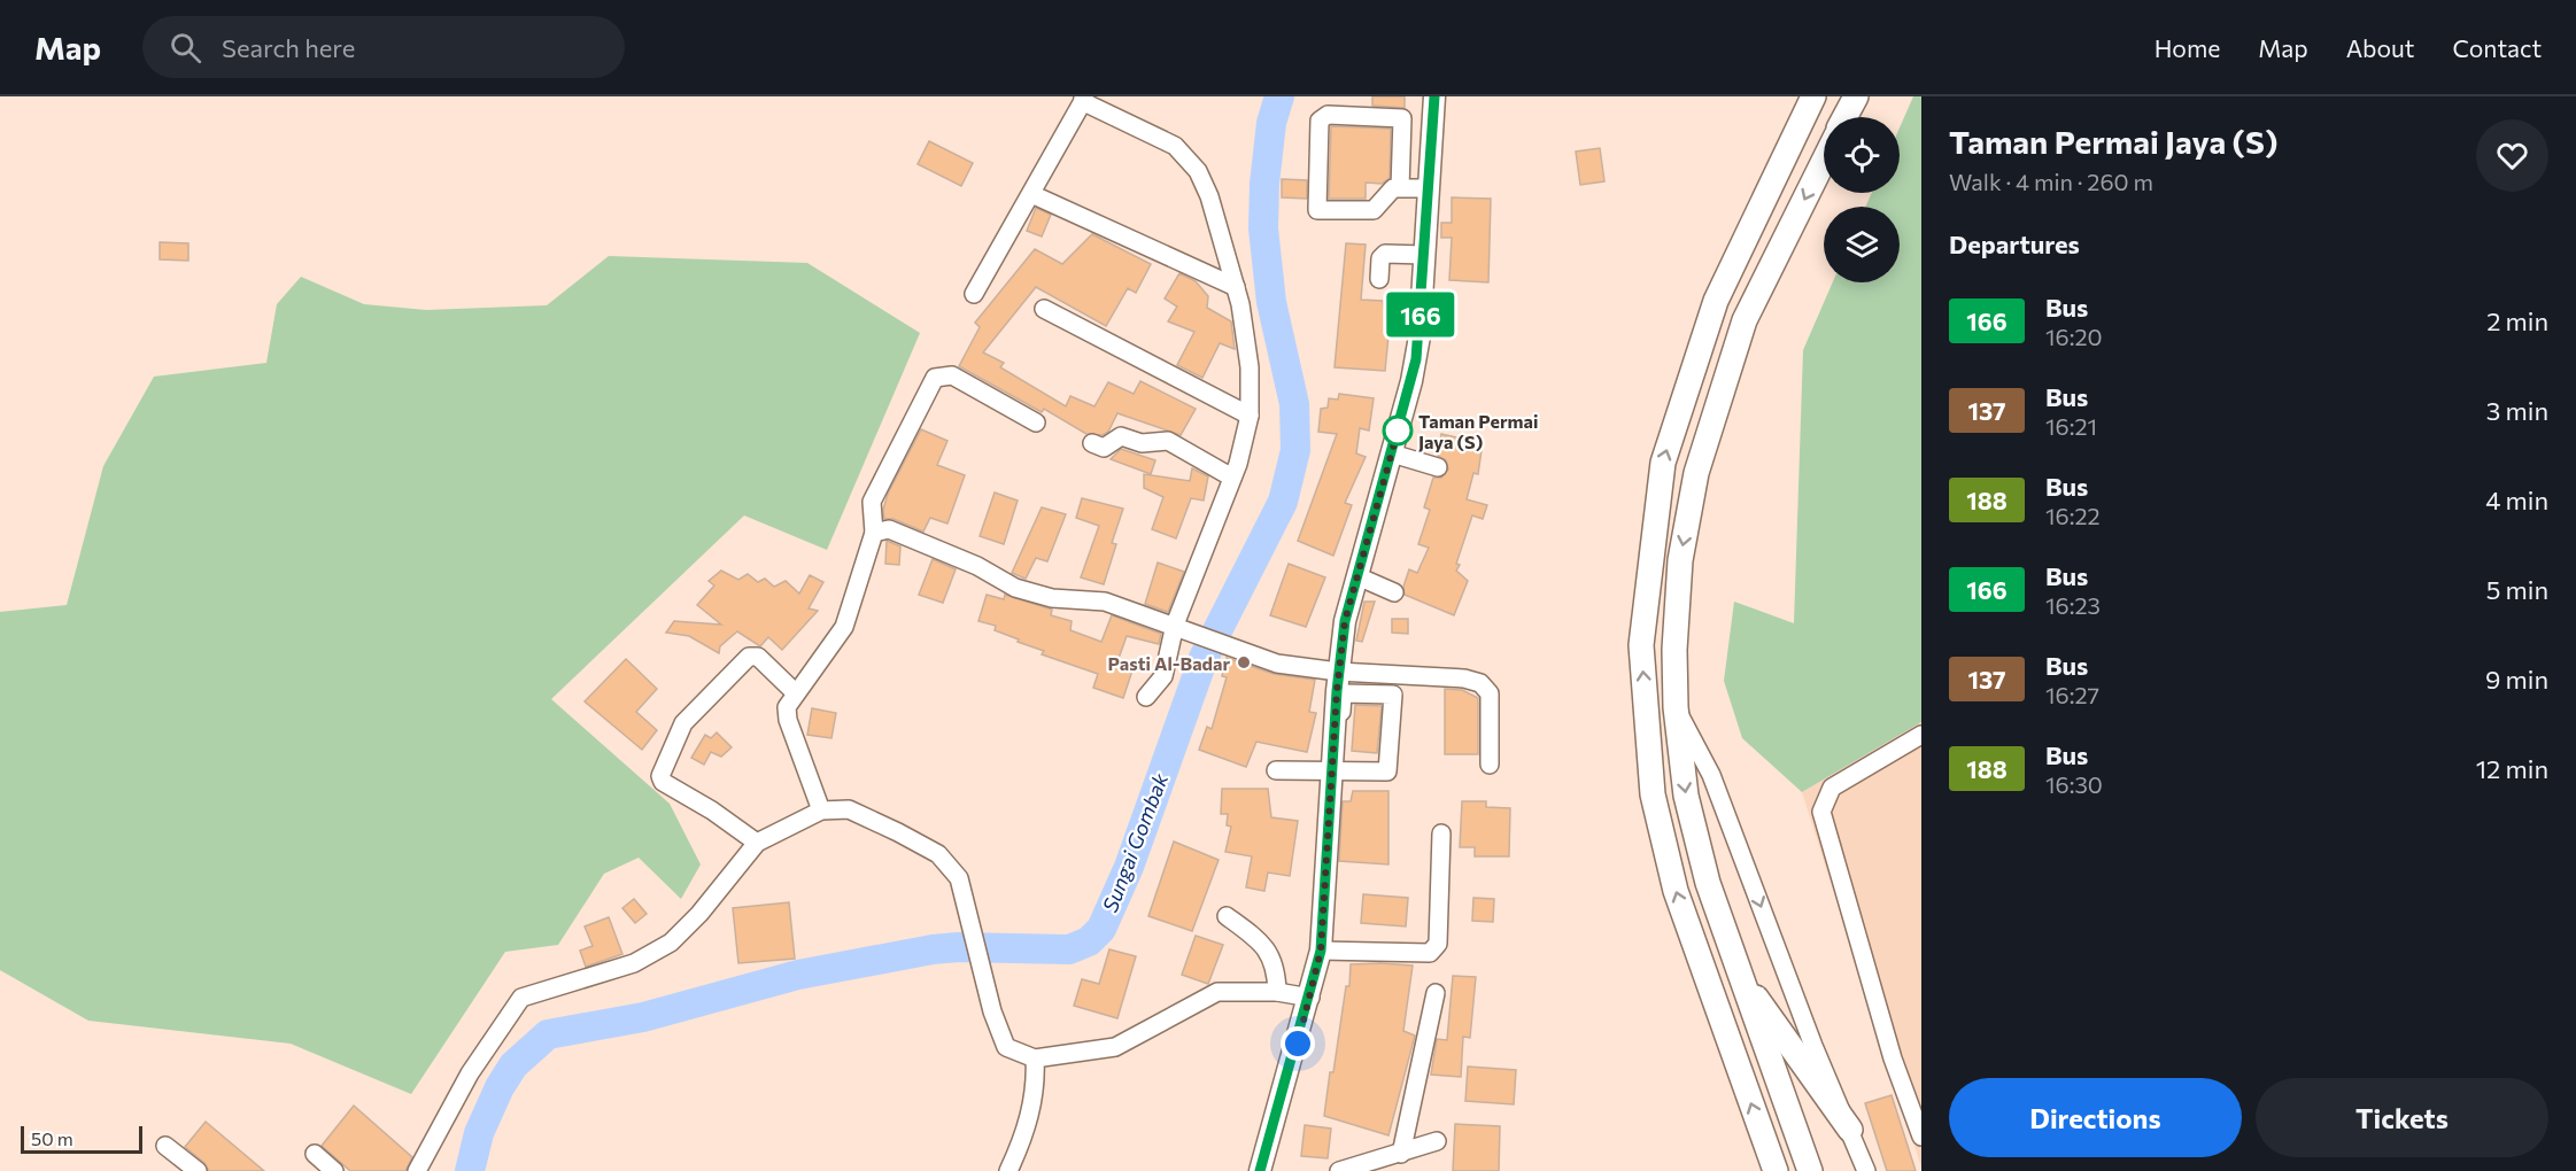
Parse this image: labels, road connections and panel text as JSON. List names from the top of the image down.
{
  "water": ["Sungai Gombak"],
  "places": ["Taman Permai Jaya (S)", "Pasti Al-Badar"],
  "lines": ["bus line 166"],
  "scale_bar": "50 m",
  "page": {
    "header": "Map",
    "search": "Search here",
    "nav": [
      "Home",
      "Map",
      "About",
      "Contact"
    ],
    "on_map": "166",
    "heading": [
      ["Taman Permai Jaya (S)", "Walk · 4 min · 260 m"],
      "Departures"
    ],
    "list": [
      {
        "mark": "166",
        "name": "Bus",
        "note": "16:20",
        "value": "2 min"
      },
      {
        "mark": "137",
        "name": "Bus",
        "note": "16:21",
        "value": "3 min"
      },
      {
        "mark": "188",
        "name": "Bus",
        "note": "16:22",
        "value": "4 min"
      },
      {
        "mark": "166",
        "name": "Bus",
        "note": "16:23",
        "value": "5 min"
      },
      {
        "mark": "137",
        "name": "Bus",
        "note": "16:27",
        "value": "9 min"
      },
      {
        "mark": "188",
        "name": "Bus",
        "note": "16:30",
        "value": "12 min"
      }
    ],
    "buttons": ["Directions", "Tickets"],
    "scale": "50 m"
  }
}
